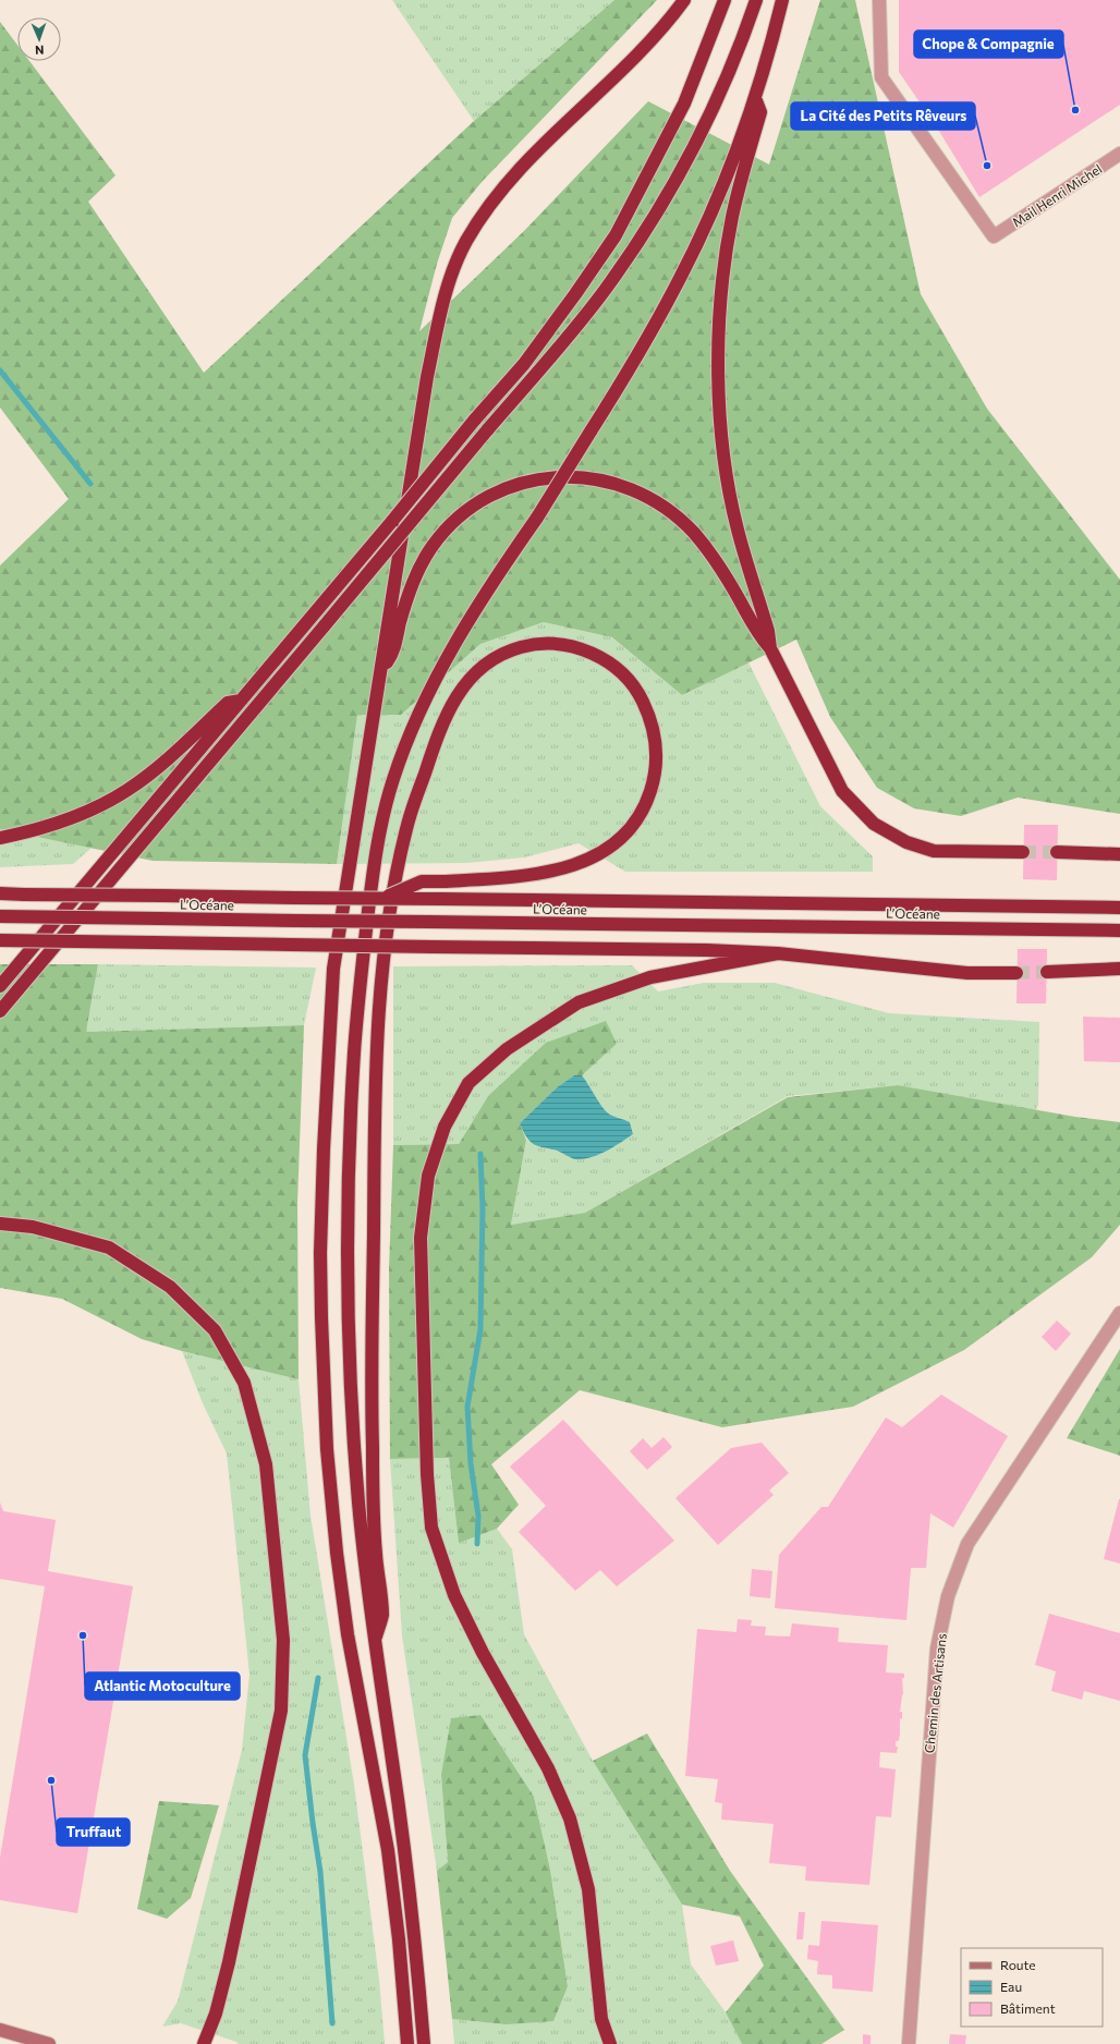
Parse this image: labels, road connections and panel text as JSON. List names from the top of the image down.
{
  "streets": {
    "highway": ["L’Océane"],
    "street": ["Mail Henri Michel", "Chemin des Artisans"]
  },
  "places": [
    "Chope & Compagnie",
    "La Cité des Petits Rêveurs",
    "Atlantic Motoculture",
    "Truffaut"
  ],
  "legend": ["Route", "Eau", "Bâtiment"],
  "north": "bottom"
}
